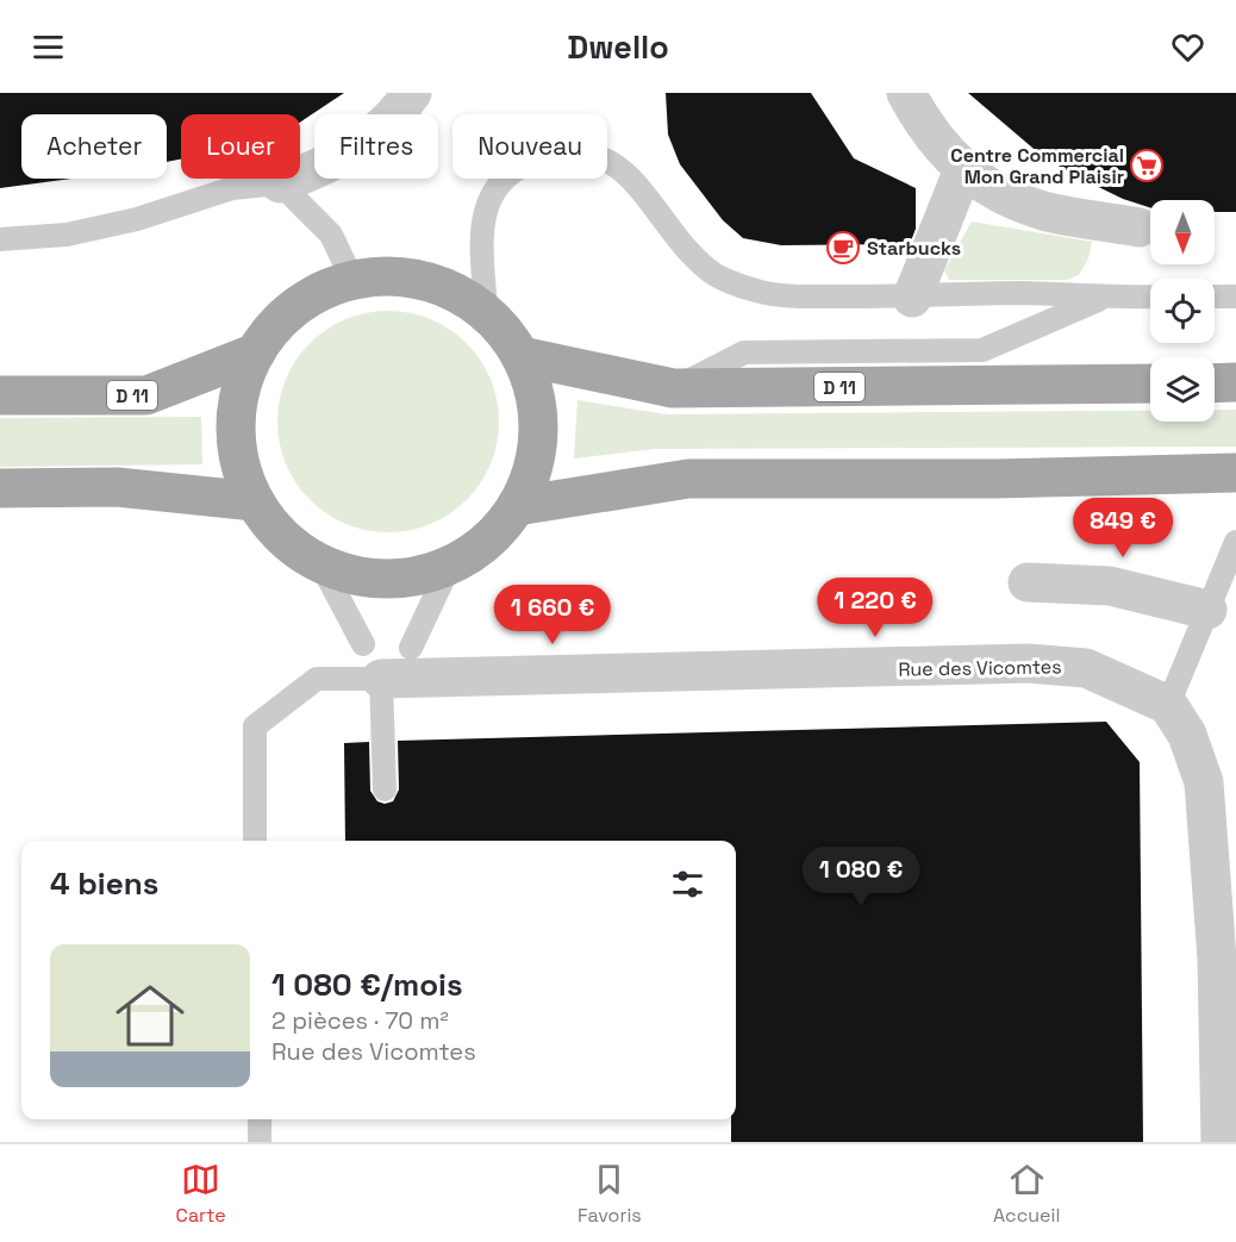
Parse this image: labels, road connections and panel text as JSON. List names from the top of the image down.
{
  "streets": {
    "main road": ["D 11"],
    "street": ["Rue des Vicomtes"]
  },
  "places": {
    "supermarket": ["Centre Commercial Mon Grand Plaisir"],
    "cafe": ["Starbucks"]
  },
  "north": "bottom",
  "page": {
    "header": "Dwello",
    "chip": [
      "Acheter",
      "Louer",
      "Filtres",
      "Nouveau"
    ],
    "price": [
      "849 €",
      "1 220 €",
      "1 660 €",
      "1 080 €"
    ],
    "heading": "4 biens",
    "list": [
      {
        "name": "1 080 €/mois",
        "note": "2 pièces · 70 m² · Rue des Vicomtes"
      }
    ],
    "tabs": ["Carte", "Favoris", "Accueil"]
  }
}
